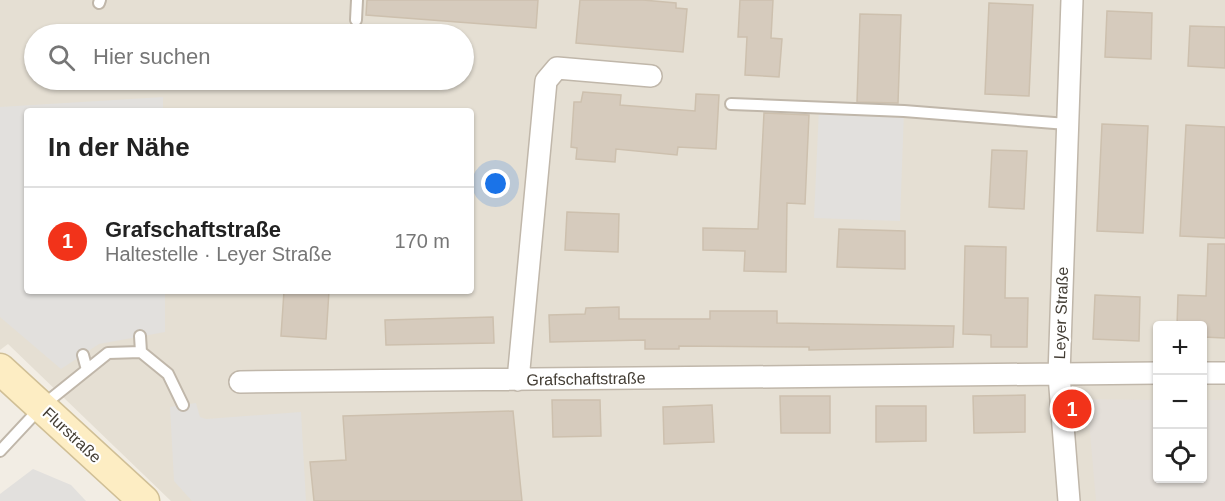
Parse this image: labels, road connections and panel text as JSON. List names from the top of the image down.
{
  "streets": {
    "main road": ["Flurstraße"],
    "street": ["Leyer Straße", "Grafschaftstraße"]
  },
  "crossings": [
    ["Leyer Straße", "Grafschaftstraße"]
  ],
  "page": {
    "search": "Hier suchen",
    "heading": "In der Nähe",
    "list": [
      {
        "mark": "1",
        "name": "Grafschaftstraße",
        "note": "Haltestelle · Leyer Straße",
        "value": "170 m"
      }
    ],
    "map_buttons": ["+", "−"],
    "pins": "1"
  }
}
